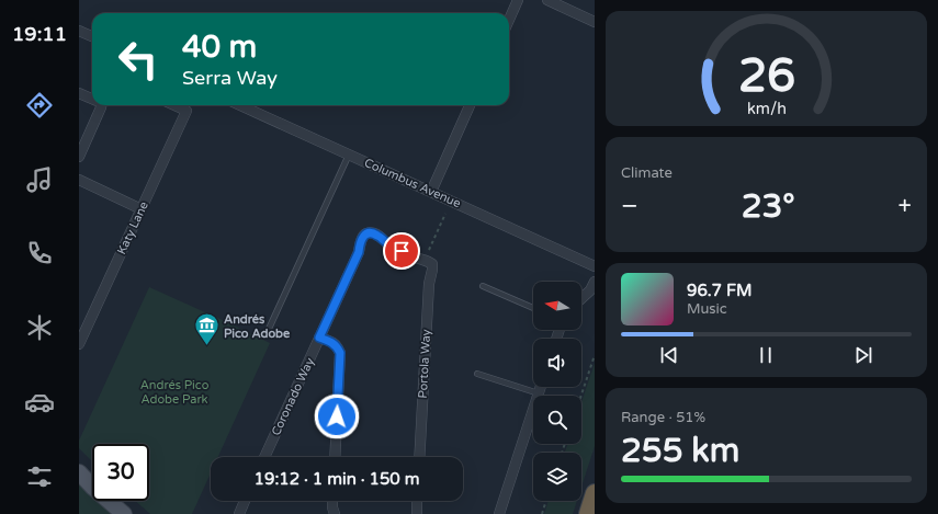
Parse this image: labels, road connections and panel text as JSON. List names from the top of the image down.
{
  "streets": {
    "street": [
      "Columbus Avenue",
      "Katy Lane",
      "Portola Way",
      "Coronado Way"
    ]
  },
  "crossings": [
    ["Portola Way", "Coronado Way"]
  ],
  "parks": ["Andrés Pico Adobe Park"],
  "places": {
    "museum": ["Andrés Pico Adobe"]
  },
  "north": "left",
  "page": {
    "tabs": "19:11",
    "turn": ["40 m", "Serra Way"],
    "tile": [
      "Climate",
      ["Range · 51%", "255 km"]
    ],
    "heat": ["−", "23°", "+"],
    "song": ["96.7 FM", "Music"],
    "limit": "30",
    "trip": "19:12 · 1 min · 150 m",
    "gauge": ["26", "km/h"]
  }
}
